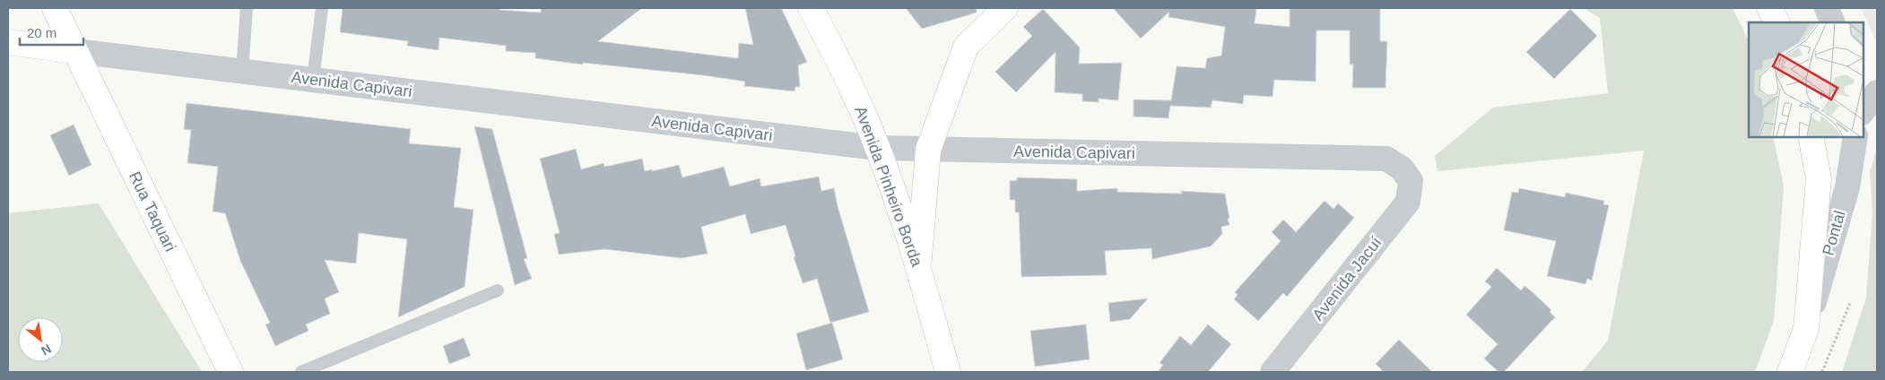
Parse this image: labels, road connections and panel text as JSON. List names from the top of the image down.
{
  "streets": {
    "main road": ["Avenida Capivari", "Avenida Pinheiro Borda", "Rua Taquari"],
    "street": ["Pontal", "Avenida Jacuí"]
  },
  "crossings": [
    ["Avenida Capivari", "Avenida Pinheiro Borda"],
    ["Avenida Capivari", "Rua Taquari"],
    ["Avenida Capivari", "Avenida Jacuí"]
  ],
  "scale_bar": "20 m",
  "north": "bottom right"
}
